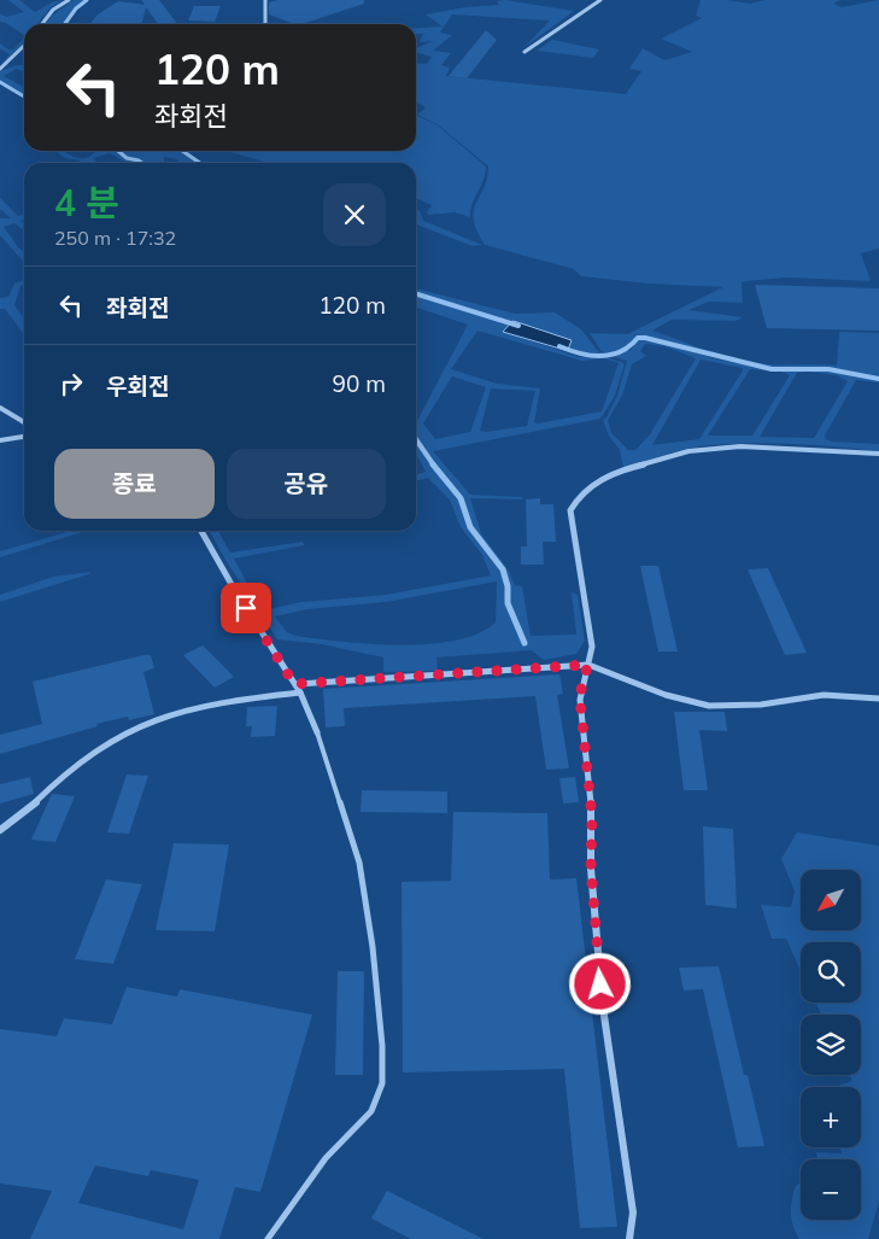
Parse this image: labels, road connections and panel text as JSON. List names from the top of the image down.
{
  "north": "bottom left",
  "page": {
    "turn": ["120 m", "좌회전"],
    "heading": ["4 분", "250 m · 17:32"],
    "list": [
      {
        "name": "좌회전",
        "value": "120 m"
      },
      {
        "name": "우회전",
        "value": "90 m"
      }
    ],
    "buttons": ["종료", "공유"],
    "map_buttons": ["+", "−"]
  }
}
